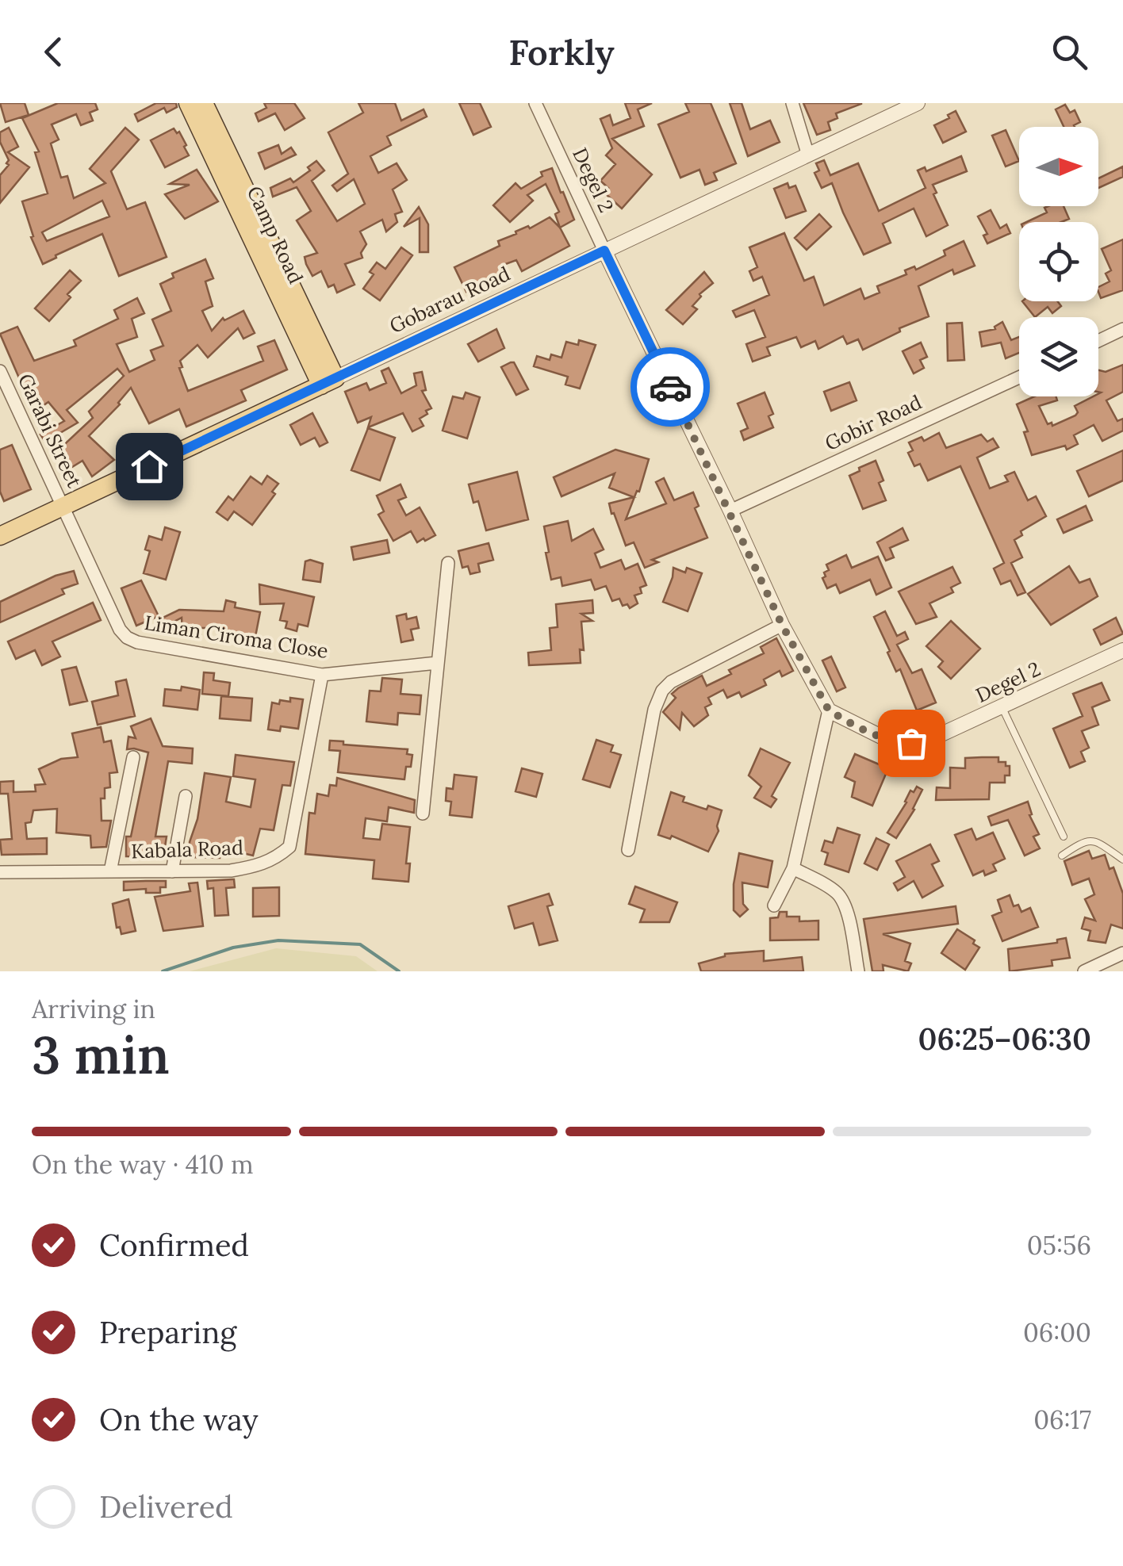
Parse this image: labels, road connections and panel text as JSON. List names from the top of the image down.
{
  "streets": {
    "main road": ["Camp Road", "Gobarau Road"],
    "street": [
      "Degel 2",
      "Gobir Road",
      "Garabi Street",
      "Liman Ciroma Close",
      "Kabala Road"
    ]
  },
  "crossings": [
    ["Degel 2", "Gobarau Road"],
    ["Degel 2", "Gobir Road"],
    ["Camp Road", "Gobarau Road"],
    ["Gobarau Road", "Garabi Street"],
    ["Gobarau Road", "Liman Ciroma Close"],
    ["Garabi Street", "Liman Ciroma Close"],
    ["Liman Ciroma Close", "Kabala Road"]
  ],
  "north": "right",
  "page": {
    "header": "Forkly",
    "heading": ["3 min", "Arriving in", "06:25–06:30"],
    "bar": "On the way · 410 m",
    "list": [
      ["Confirmed", "05:56"],
      ["Preparing", "06:00"],
      ["On the way", "06:17"],
      "Delivered"
    ]
  }
}
